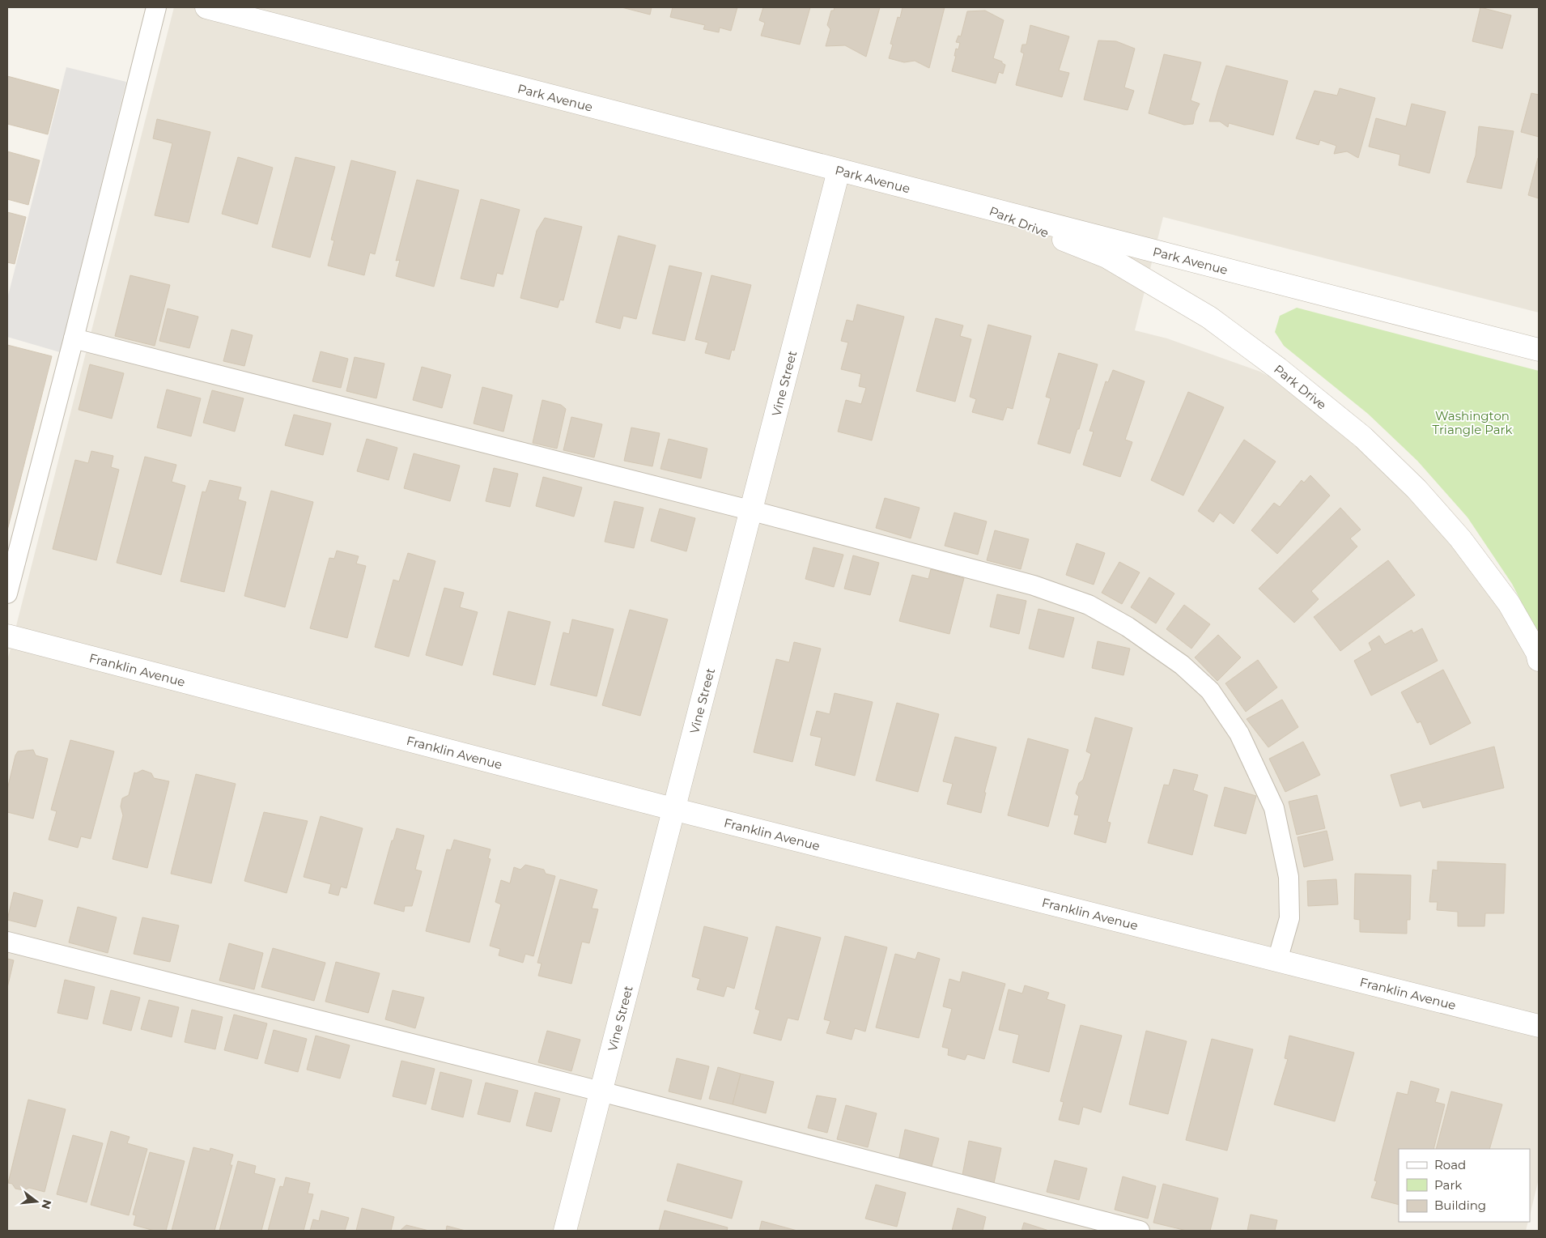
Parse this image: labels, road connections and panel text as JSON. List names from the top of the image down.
{
  "streets": {
    "street": [
      "Park Avenue",
      "Park Drive",
      "Vine Street",
      "Franklin Avenue"
    ]
  },
  "crossings": [
    ["Park Avenue", "Park Drive"],
    ["Park Avenue", "Vine Street"],
    ["Vine Street", "Franklin Avenue"]
  ],
  "parks": ["Washington Triangle Park"],
  "legend": ["Road", "Park", "Building"],
  "north": "right"
}
